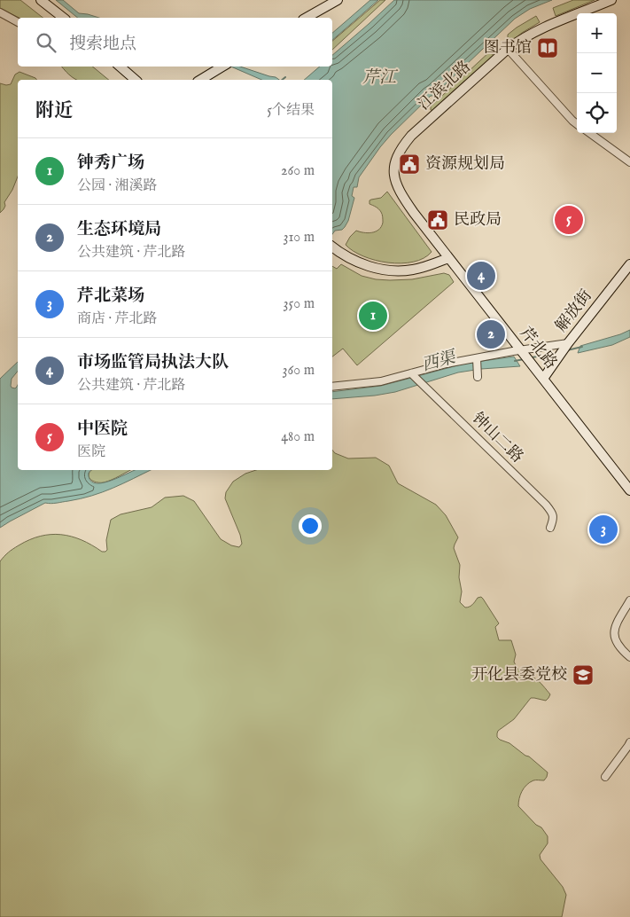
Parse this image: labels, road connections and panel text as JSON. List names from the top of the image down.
{
  "streets": {
    "main road": ["江滨北路", "解放街", "芹北路"],
    "street": ["钟山二路"]
  },
  "crossings": [
    ["江滨北路", "芹北路"],
    ["解放街", "芹北路"]
  ],
  "water": ["芹江", "西渠"],
  "places": {
    "library": ["图书馆"],
    "public building": ["资源规划局", "民政局"],
    "school or university": ["开化县委党校"]
  },
  "page": {
    "map_buttons": ["+", "−"],
    "search": "搜索地点",
    "heading": ["附近", "5个结果"],
    "list": [
      {
        "mark": "1",
        "name": "钟秀广场",
        "note": "公园 · 湘溪路",
        "value": "260 m"
      },
      {
        "mark": "2",
        "name": "生态环境局",
        "note": "公共建筑 · 芹北路",
        "value": "310 m"
      },
      {
        "mark": "3",
        "name": "芹北菜场",
        "note": "商店 · 芹北路",
        "value": "350 m"
      },
      {
        "mark": "4",
        "name": "市场监管局执法大队",
        "note": "公共建筑 · 芹北路",
        "value": "360 m"
      },
      {
        "mark": "5",
        "name": "中医院",
        "note": "医院",
        "value": "480 m"
      }
    ],
    "pins": [
      "5",
      "4",
      "1",
      "2",
      "3"
    ]
  }
}
